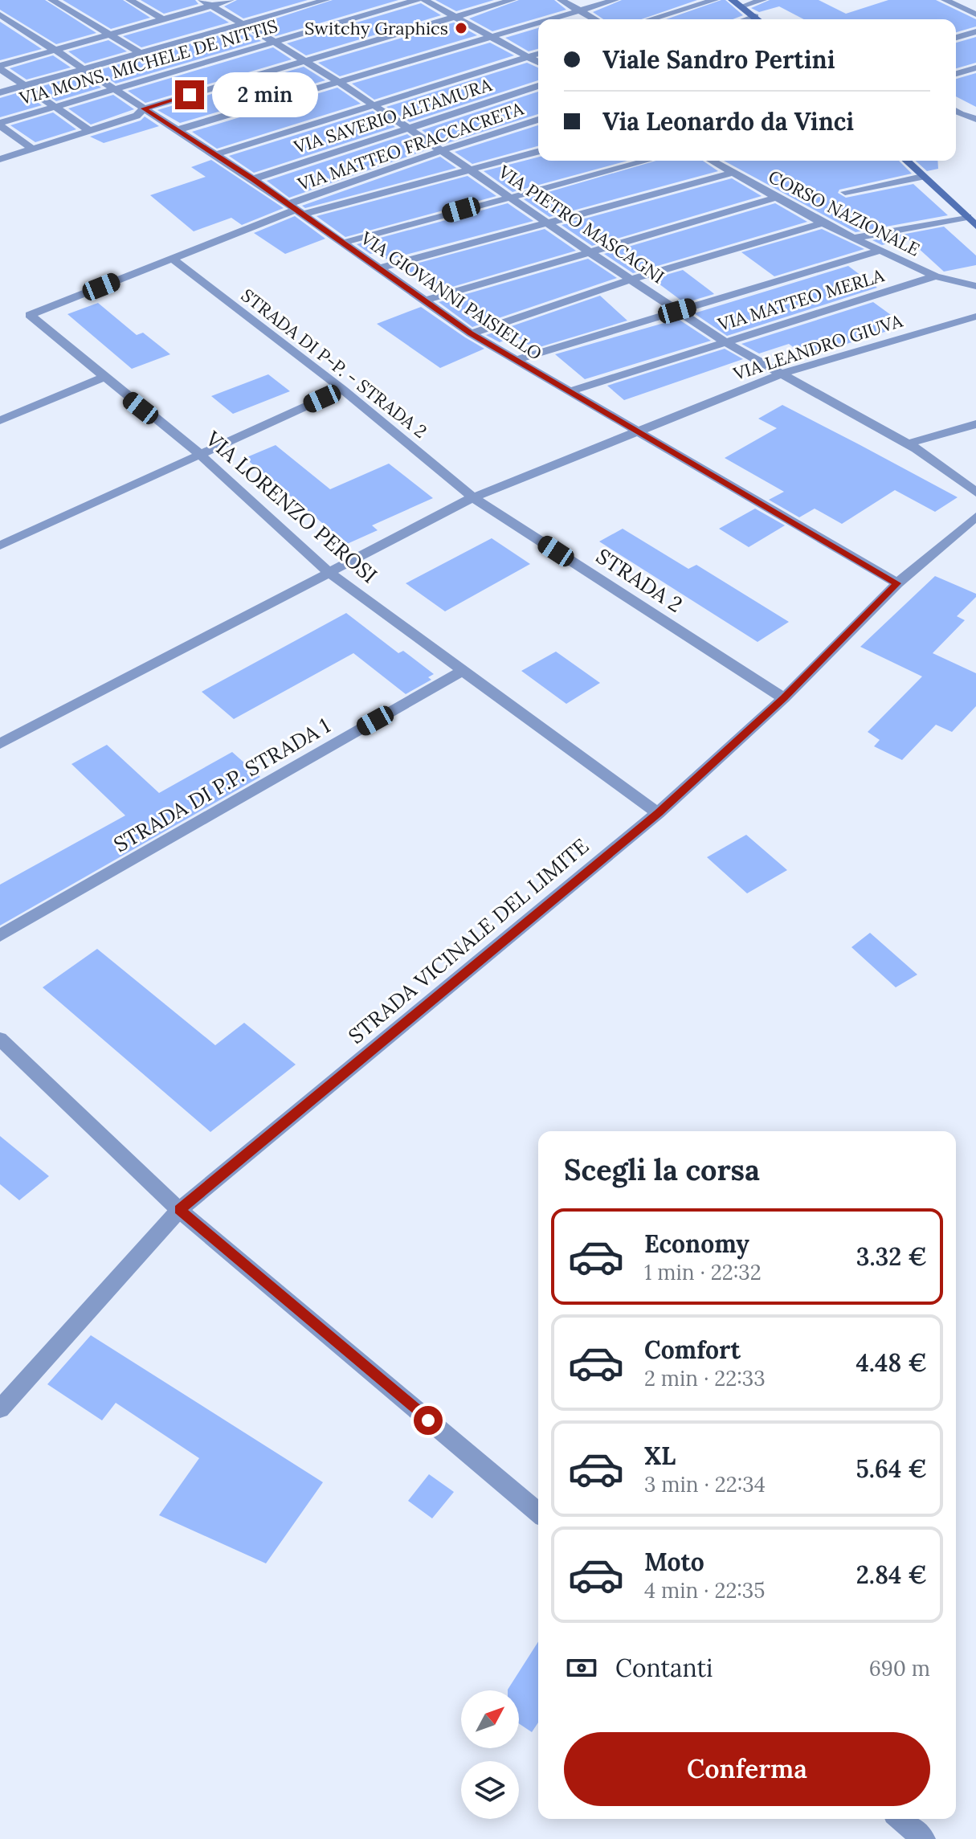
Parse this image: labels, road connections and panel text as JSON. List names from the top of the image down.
{
  "streets": {
    "street": [
      "VIA MONS. MICHELE DE NITTIS",
      "VIA SAVERIO ALTAMURA",
      "VIA MATTEO FRACCACRETA",
      "CORSO NAZIONALE",
      "VIA PIETRO MASCAGNI",
      "VIA GIOVANNI PAISIELLO",
      "VIA MATTEO MERLA",
      "VIA LEANDRO GIUVA",
      "STRADA DI P-P. - STRADA 2",
      "VIA LORENZO PEROSI",
      "STRADA 2",
      "STRADA DI P.P. STRADA 1",
      "STRADA VICINALE DEL LIMITE"
    ]
  },
  "crossings": [
    ["VIA MONS. MICHELE DE NITTIS", "VIA PIETRO MASCAGNI"],
    ["VIA MONS. MICHELE DE NITTIS", "VIA GIOVANNI PAISIELLO"],
    ["VIA SAVERIO ALTAMURA", "VIA PIETRO MASCAGNI"],
    ["VIA SAVERIO ALTAMURA", "VIA GIOVANNI PAISIELLO"],
    ["VIA MATTEO FRACCACRETA", "VIA PIETRO MASCAGNI"],
    ["VIA MATTEO FRACCACRETA", "VIA GIOVANNI PAISIELLO"],
    ["CORSO NAZIONALE", "VIA MATTEO MERLA"],
    ["VIA PIETRO MASCAGNI", "VIA MATTEO MERLA"],
    ["VIA PIETRO MASCAGNI", "VIA LEANDRO GIUVA"],
    ["VIA GIOVANNI PAISIELLO", "VIA MATTEO MERLA"],
    ["VIA GIOVANNI PAISIELLO", "VIA LEANDRO GIUVA"],
    ["VIA GIOVANNI PAISIELLO", "STRADA VICINALE DEL LIMITE"],
    ["VIA LEANDRO GIUVA", "STRADA DI P-P. - STRADA 2"],
    ["VIA LEANDRO GIUVA", "VIA LORENZO PEROSI"],
    ["VIA LEANDRO GIUVA", "STRADA 2"],
    ["STRADA DI P-P. - STRADA 2", "VIA LORENZO PEROSI"],
    ["STRADA DI P-P. - STRADA 2", "STRADA 2"],
    ["VIA LORENZO PEROSI", "STRADA DI P.P. STRADA 1"],
    ["VIA LORENZO PEROSI", "STRADA VICINALE DEL LIMITE"],
    ["STRADA 2", "STRADA VICINALE DEL LIMITE"]
  ],
  "places": ["Switchy Graphics"],
  "north": "top right",
  "page": {
    "banner": ["Viale Sandro Pertini", "Via Leonardo da Vinci"],
    "bubble": "2 min",
    "heading": "Scegli la corsa",
    "list": [
      {
        "name": "Economy",
        "note": "1 min · 22:32",
        "value": "3.32 €"
      },
      {
        "name": "Comfort",
        "note": "2 min · 22:33",
        "value": "4.48 €"
      },
      {
        "name": "XL",
        "note": "3 min · 22:34",
        "value": "5.64 €"
      },
      {
        "name": "Moto",
        "note": "4 min · 22:35",
        "value": "2.84 €"
      }
    ],
    "pay": ["Contanti", "690 m"],
    "buttons": "Conferma"
  }
}
